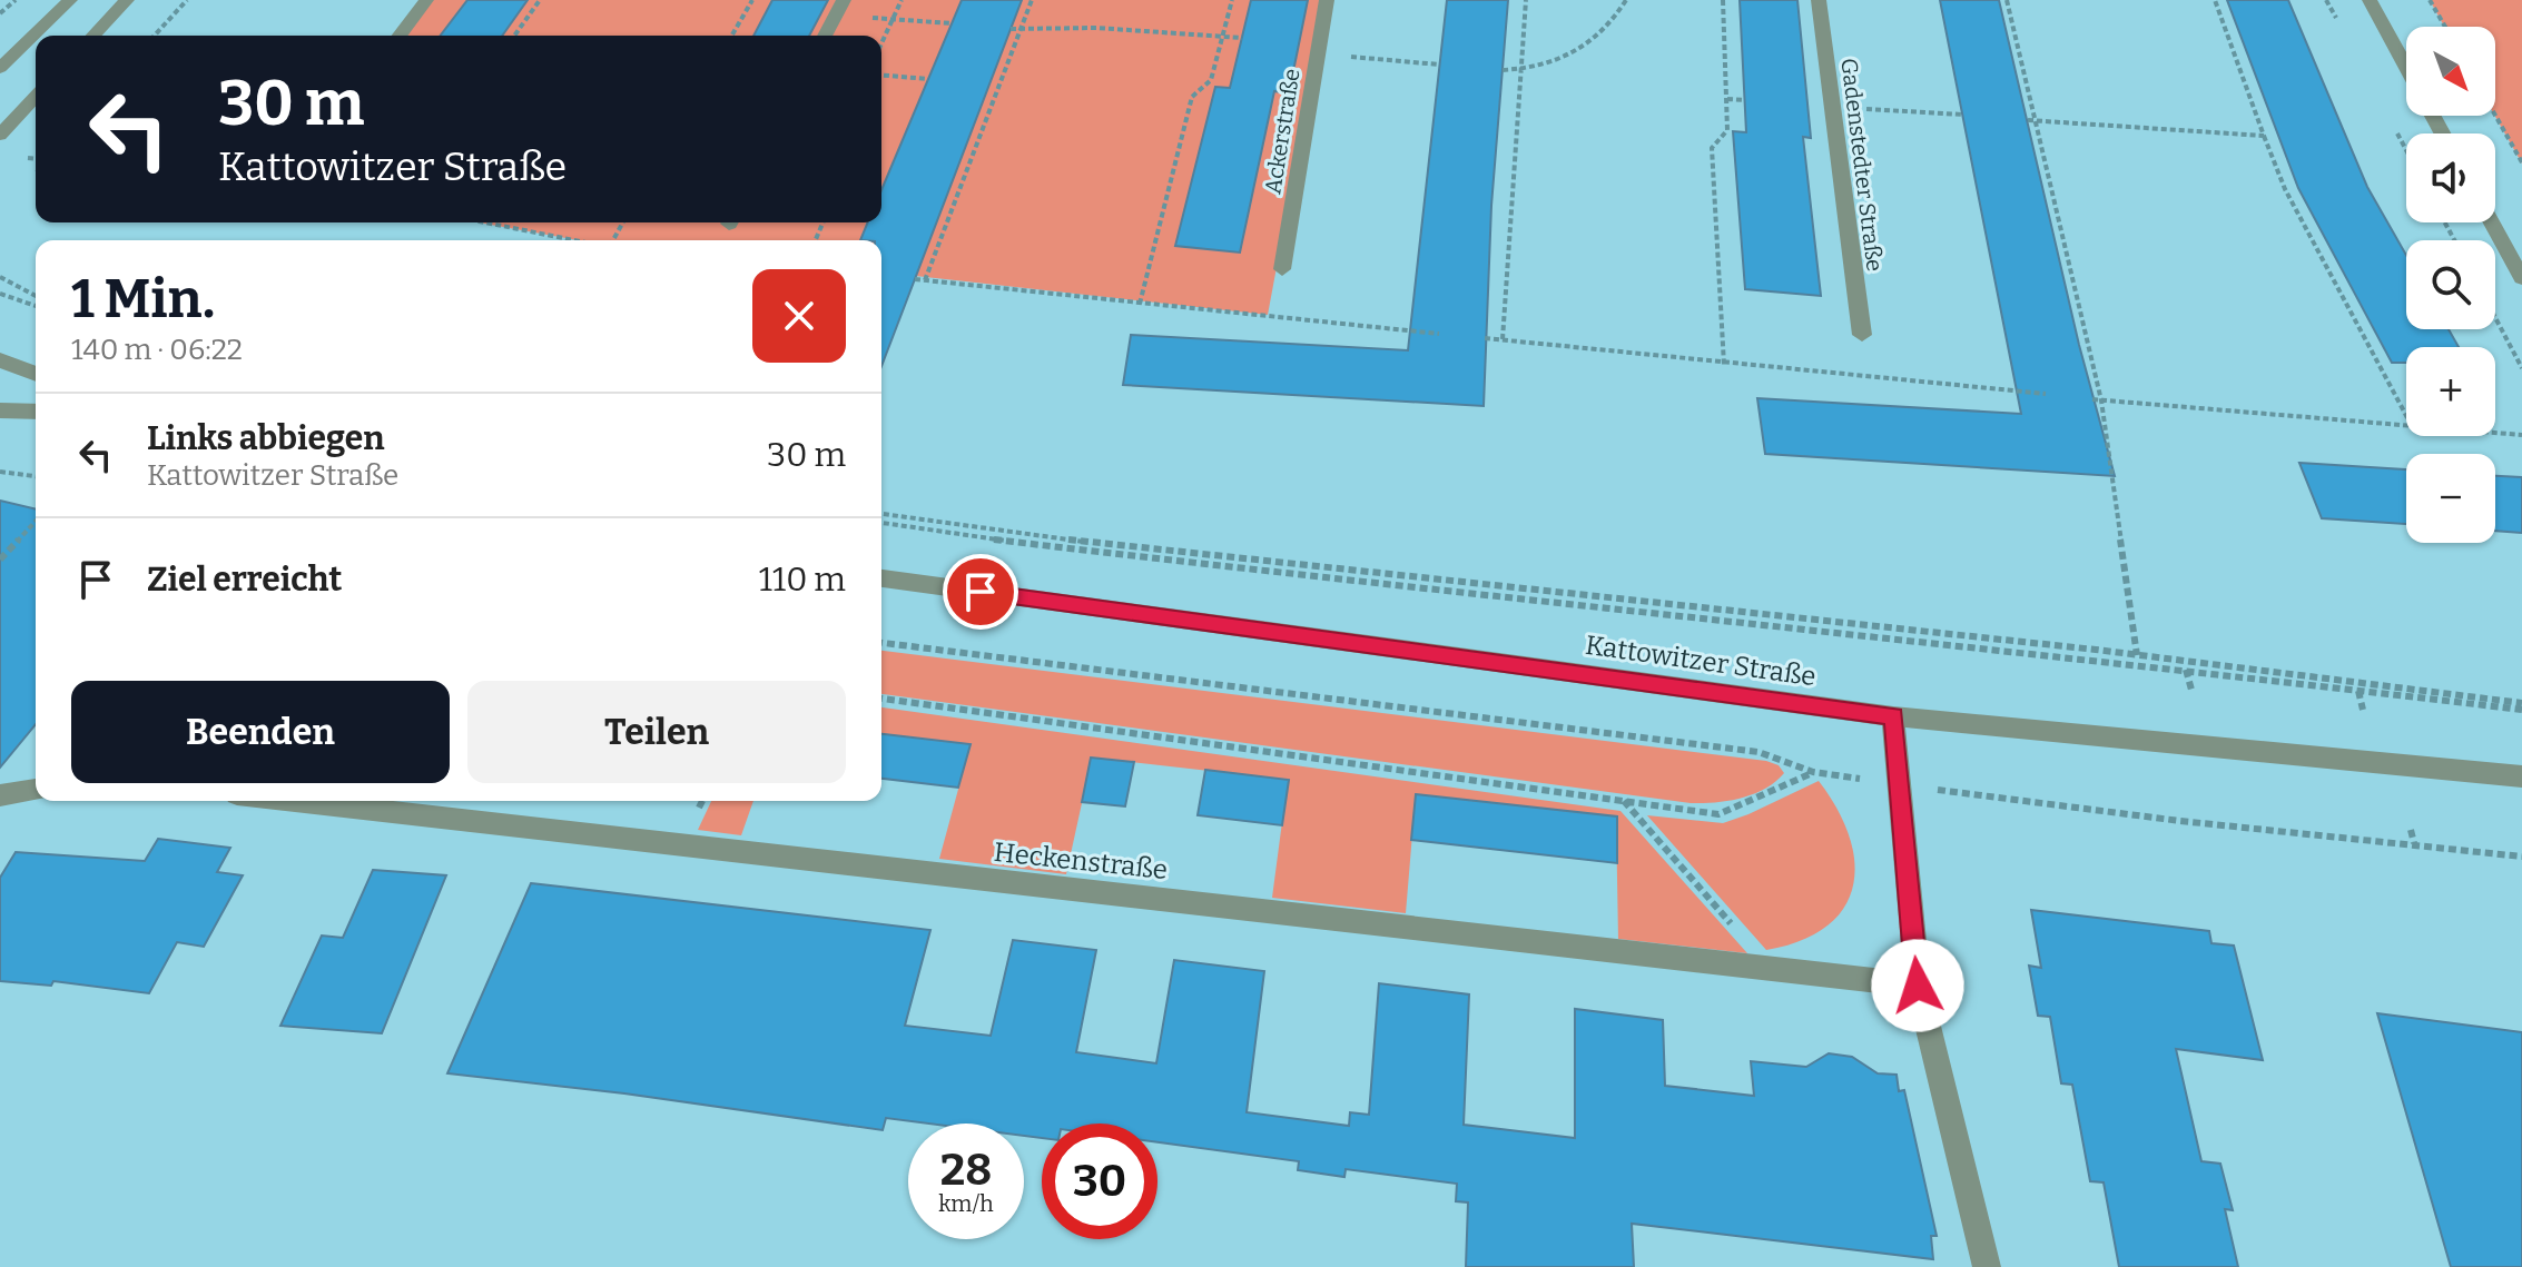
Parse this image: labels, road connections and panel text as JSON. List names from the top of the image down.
{
  "streets": {
    "street": [
      "Ackerstraße",
      "Gadenstedter Straße",
      "Kattowitzer Straße",
      "Heckenstraße"
    ]
  },
  "north": "bottom right",
  "page": {
    "map_buttons": ["+", "−"],
    "turn": ["30 m", "Kattowitzer Straße"],
    "heading": ["1 Min.", "140 m · 06:22"],
    "list": [
      {
        "name": "Links abbiegen",
        "note": "Kattowitzer Straße",
        "value": "30 m"
      },
      {
        "name": "Ziel erreicht",
        "value": "110 m"
      }
    ],
    "buttons": ["Beenden", "Teilen"],
    "speed": "28 km/h",
    "limit": "30"
  }
}
